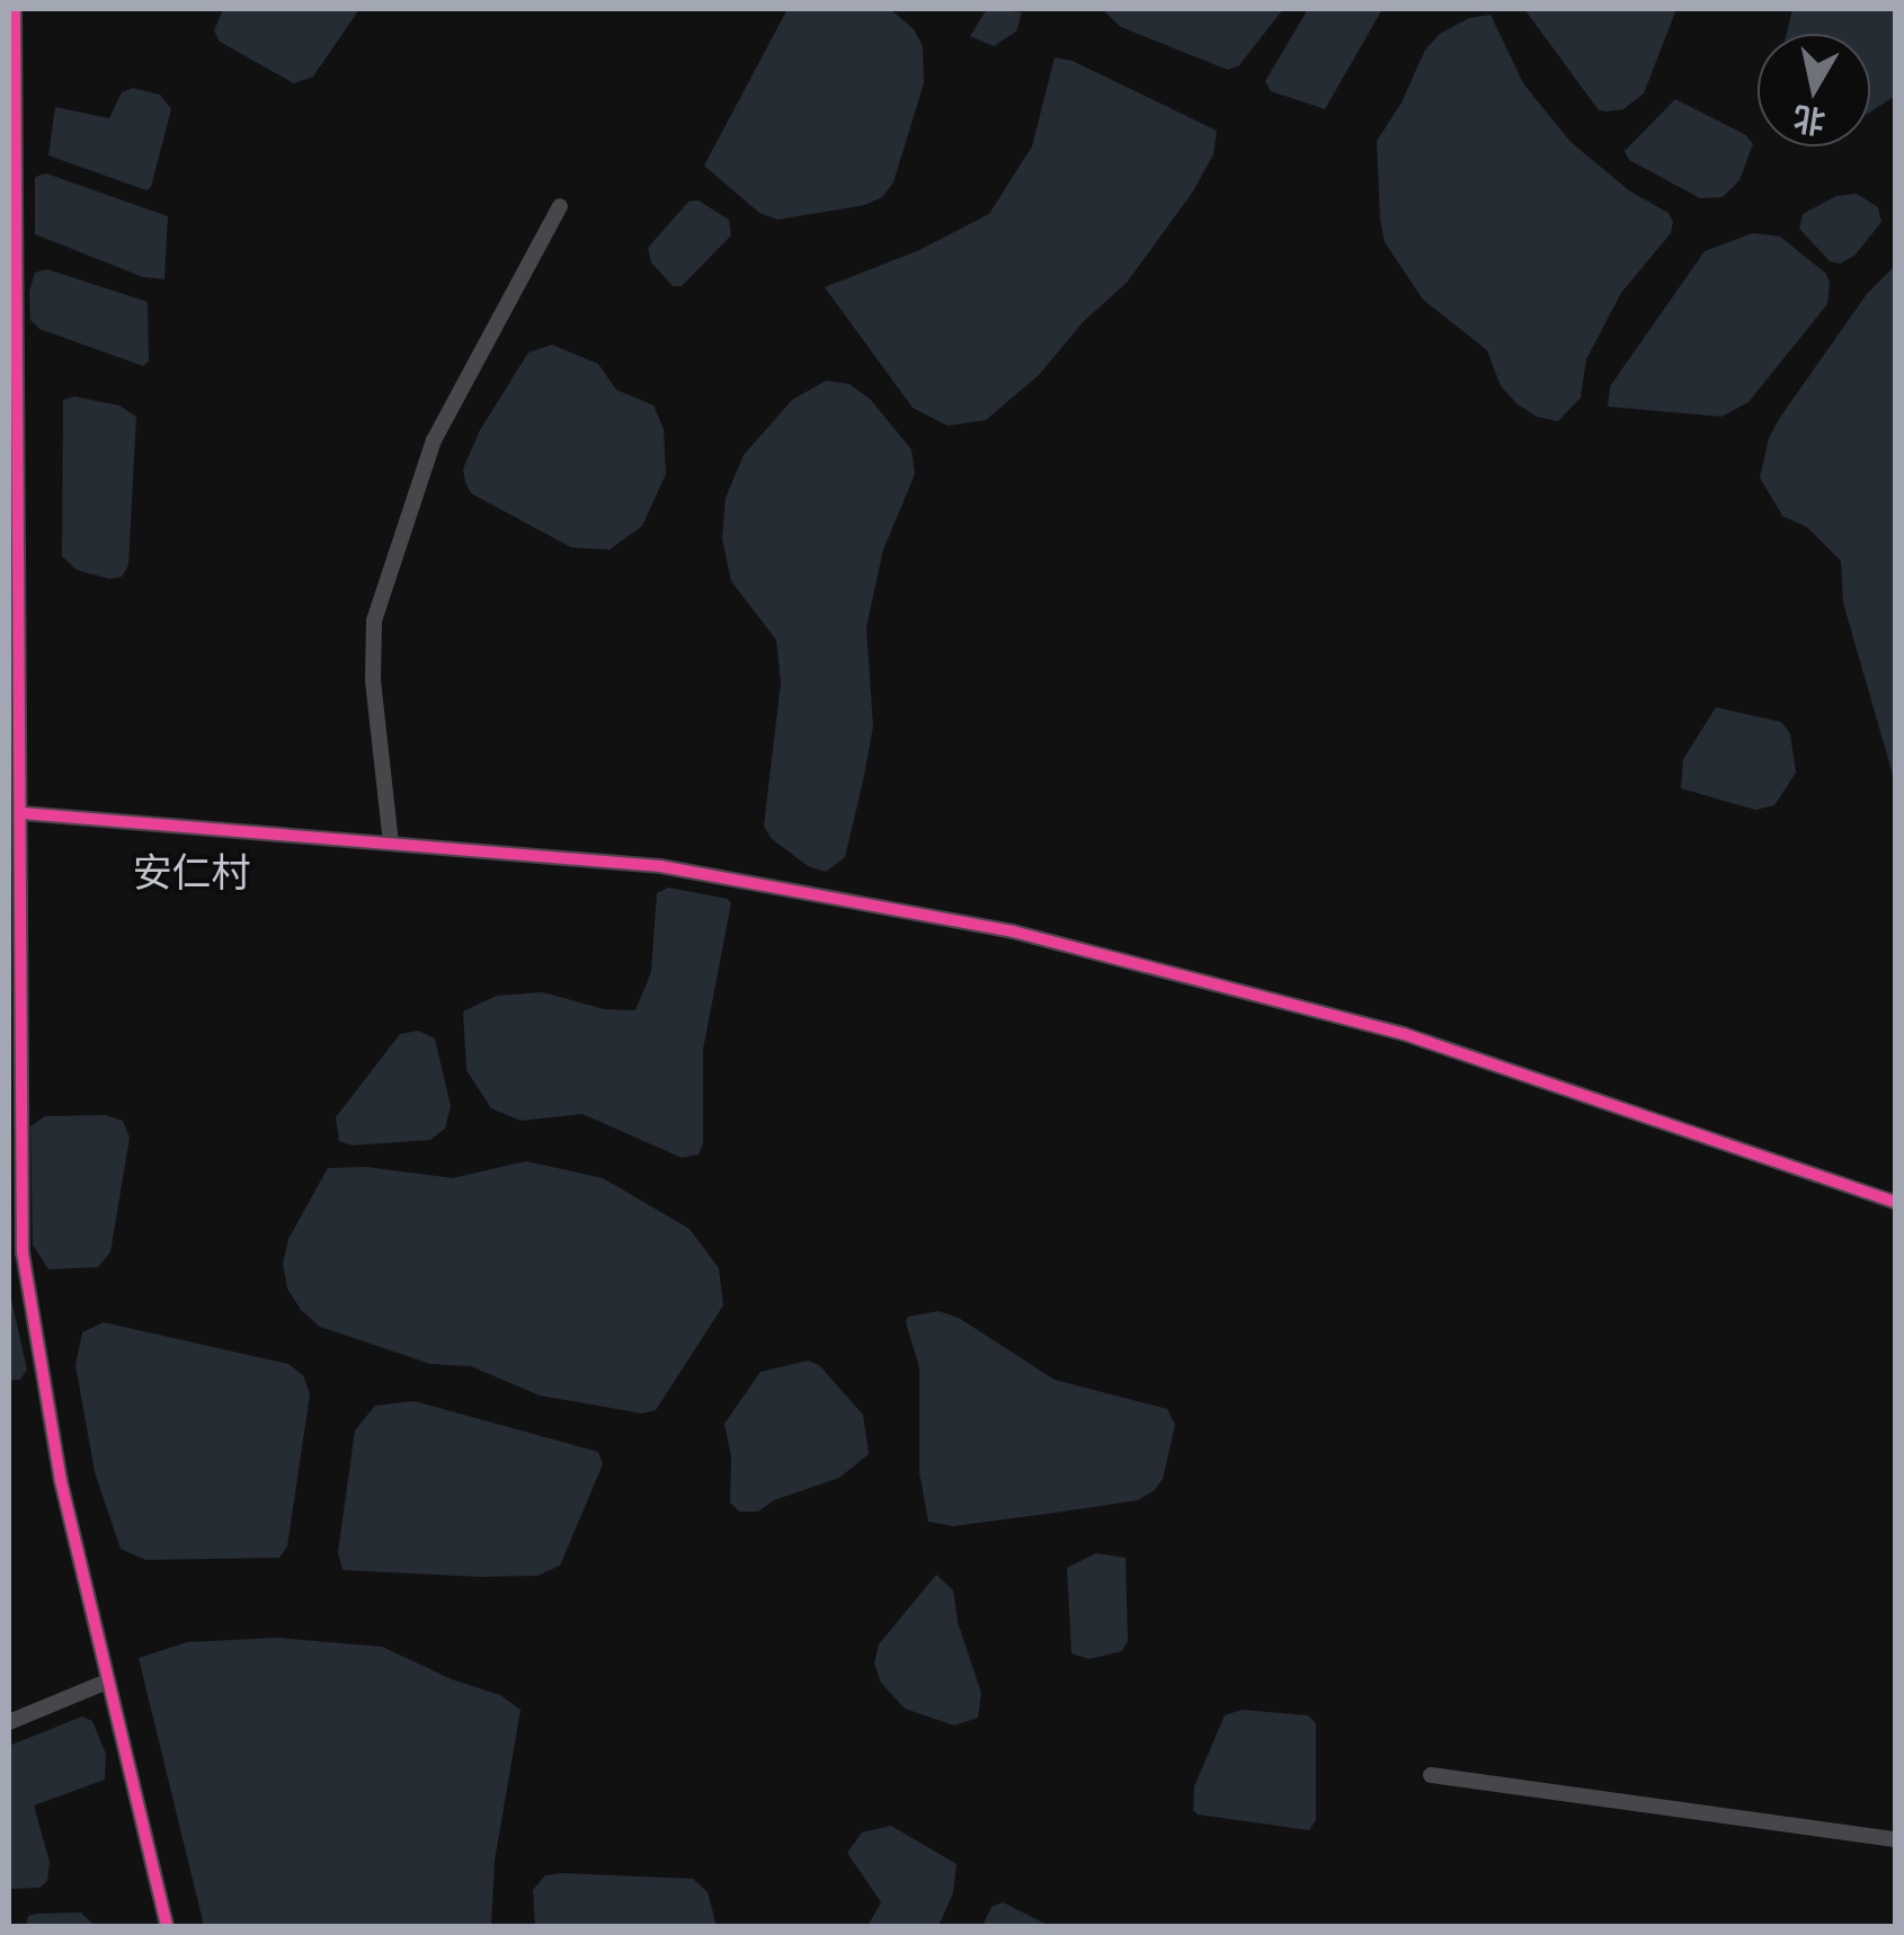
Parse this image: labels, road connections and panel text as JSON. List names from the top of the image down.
{
  "districts": ["安仁村"],
  "north": "bottom"
}
